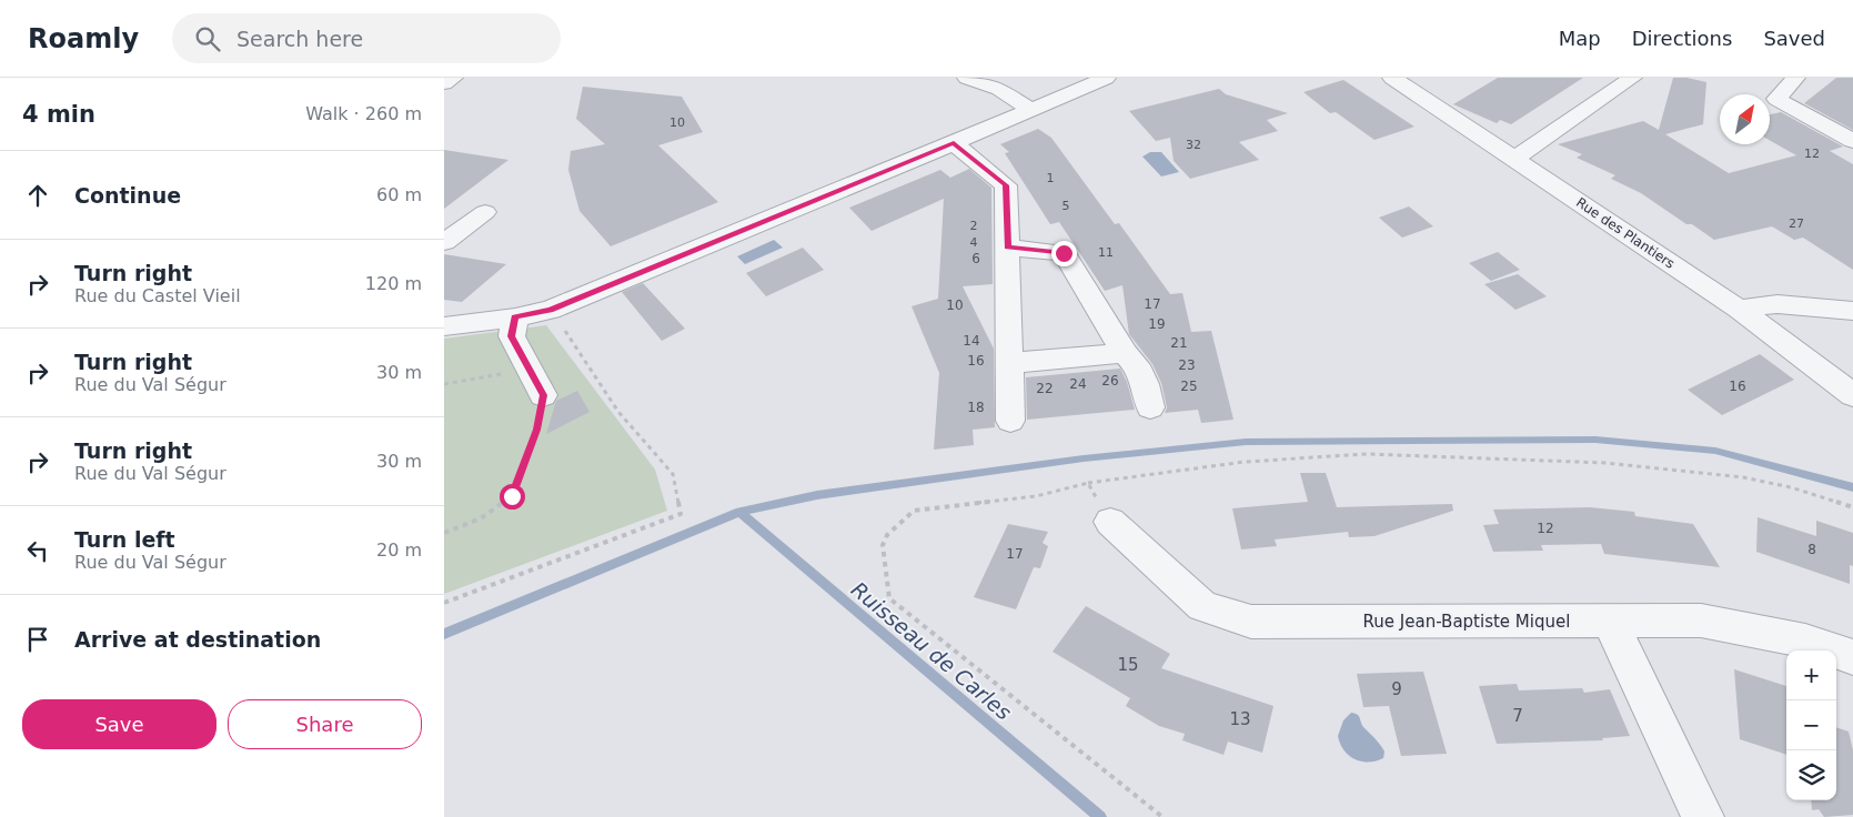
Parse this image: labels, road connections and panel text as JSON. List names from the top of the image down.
{
  "streets": {
    "street": ["Rue des Plantiers", "Rue Jean-Baptiste Miquel"]
  },
  "water": ["Ruisseau de Carles"],
  "house_numbers": [
    "10",
    "32",
    "12",
    "1",
    "5",
    "27",
    "2",
    "4",
    "11",
    "6",
    "17",
    "10",
    "19",
    "14",
    "21",
    "16",
    "23",
    "26",
    "24",
    "25",
    "16",
    "22",
    "18",
    "12",
    "8",
    "17",
    "15",
    "9",
    "7",
    "13"
  ],
  "north": "top right",
  "page": {
    "header": "Roamly",
    "search": "Search here",
    "nav": ["Map", "Directions", "Saved"],
    "heading": ["4 min", "Walk · 260 m"],
    "list": [
      ["Continue", "60 m"],
      ["Turn right", "Rue du Castel Vieil", "120 m"],
      ["Turn right", "Rue du Val Ségur", "30 m"],
      ["Turn right", "Rue du Val Ségur", "30 m"],
      ["Turn left", "Rue du Val Ségur", "20 m"],
      "Arrive at destination"
    ],
    "map_buttons": ["+", "−"],
    "buttons": ["Save", "Share"]
  }
}
